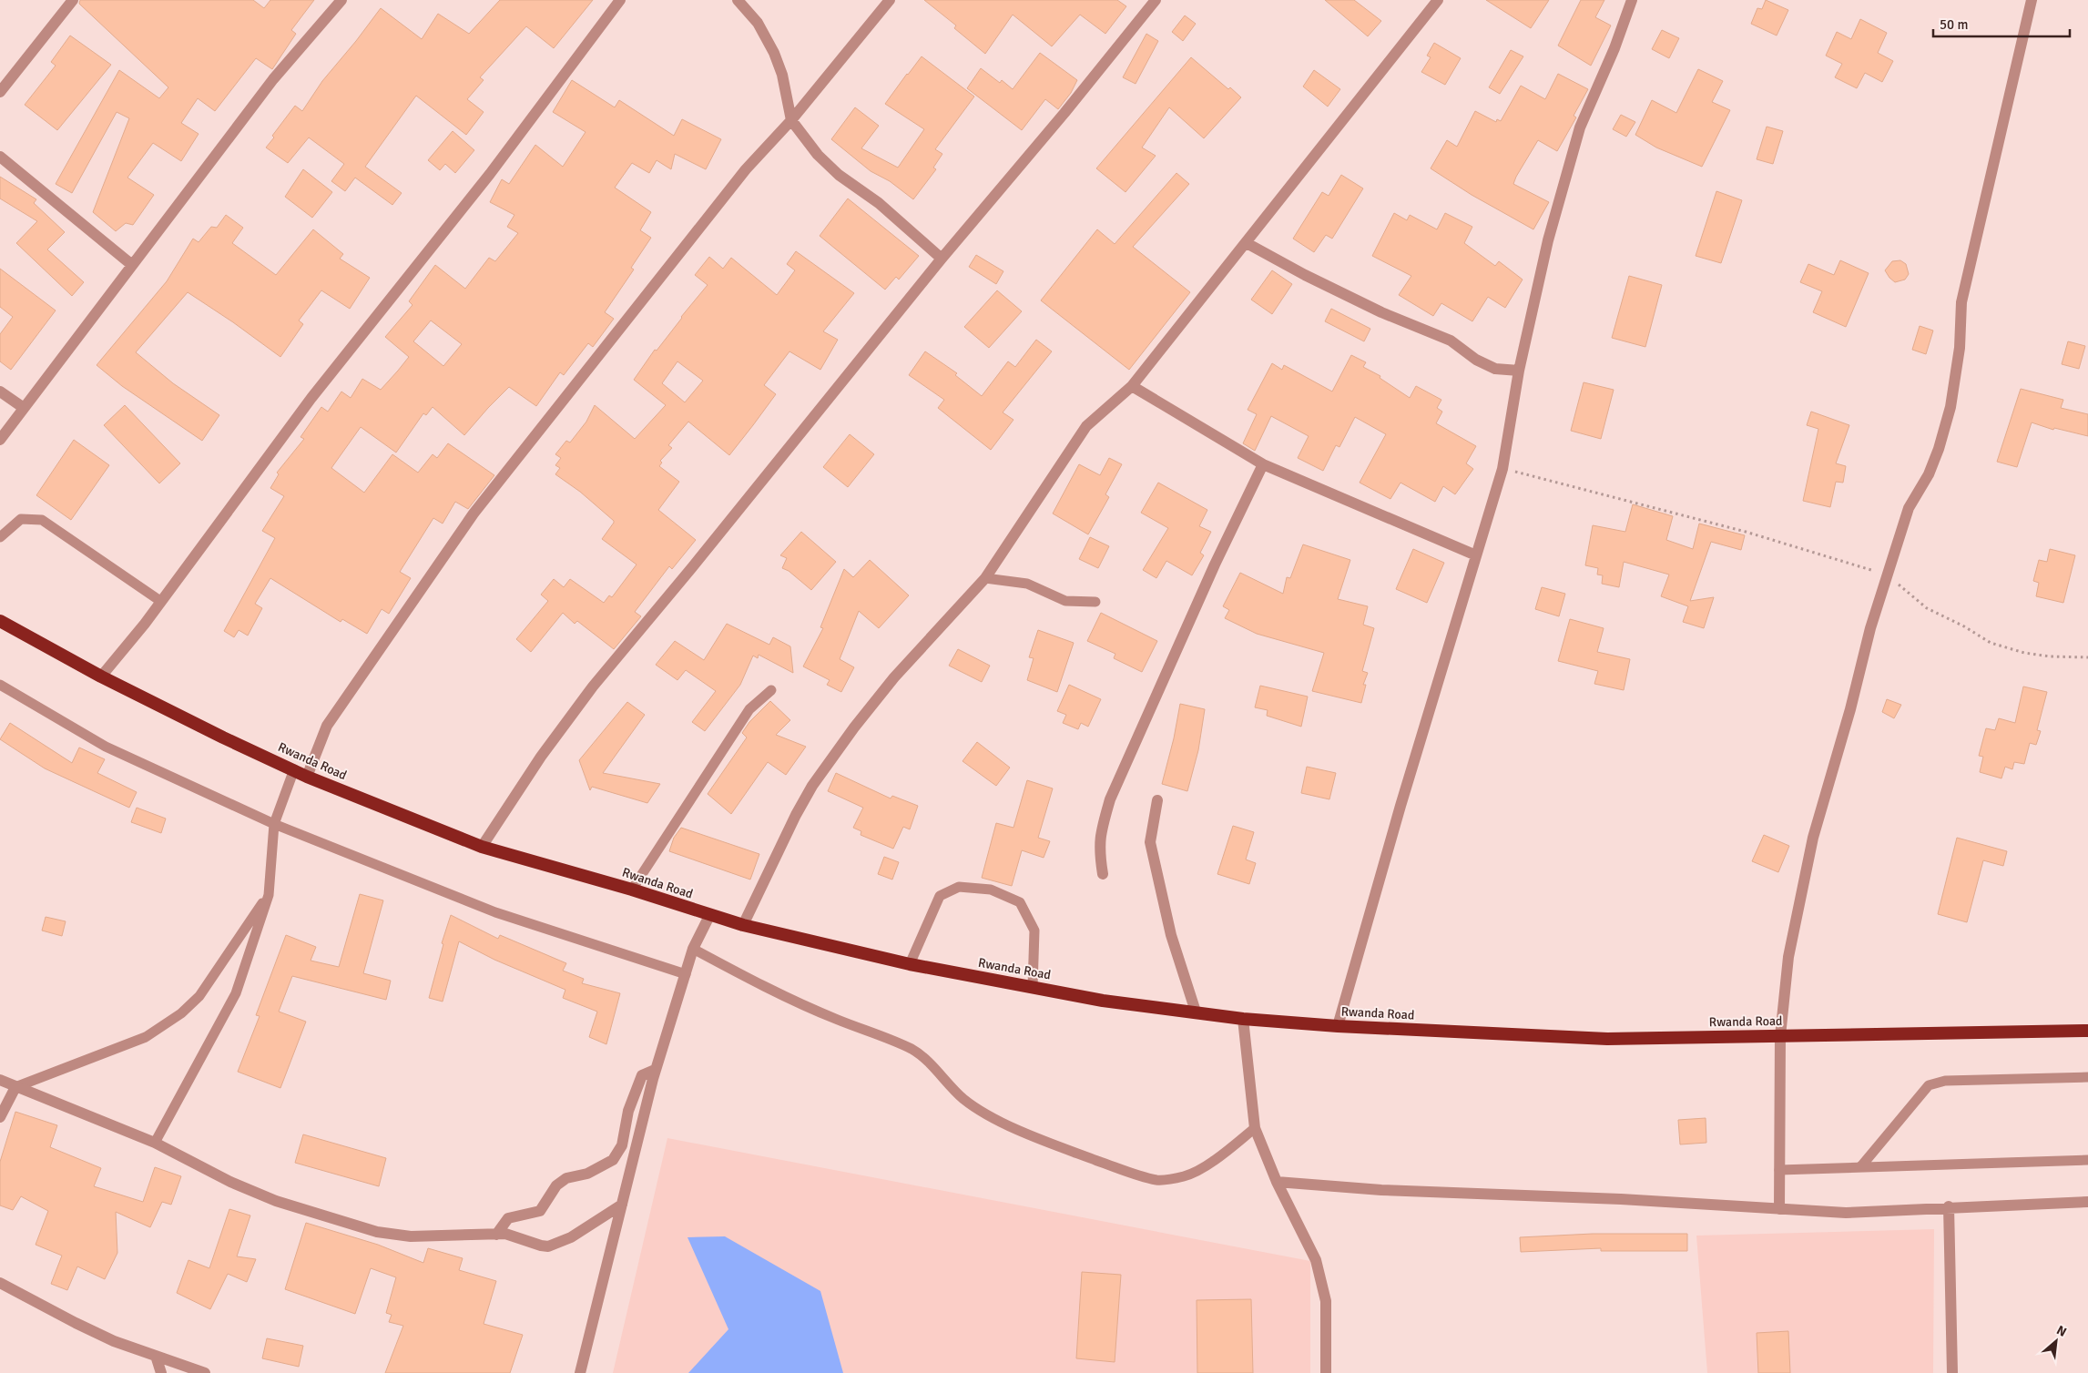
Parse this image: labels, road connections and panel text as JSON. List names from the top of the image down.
{
  "streets": {
    "highway": ["Rwanda Road"]
  },
  "scale_bar": "50 m",
  "north": "top right"
}
